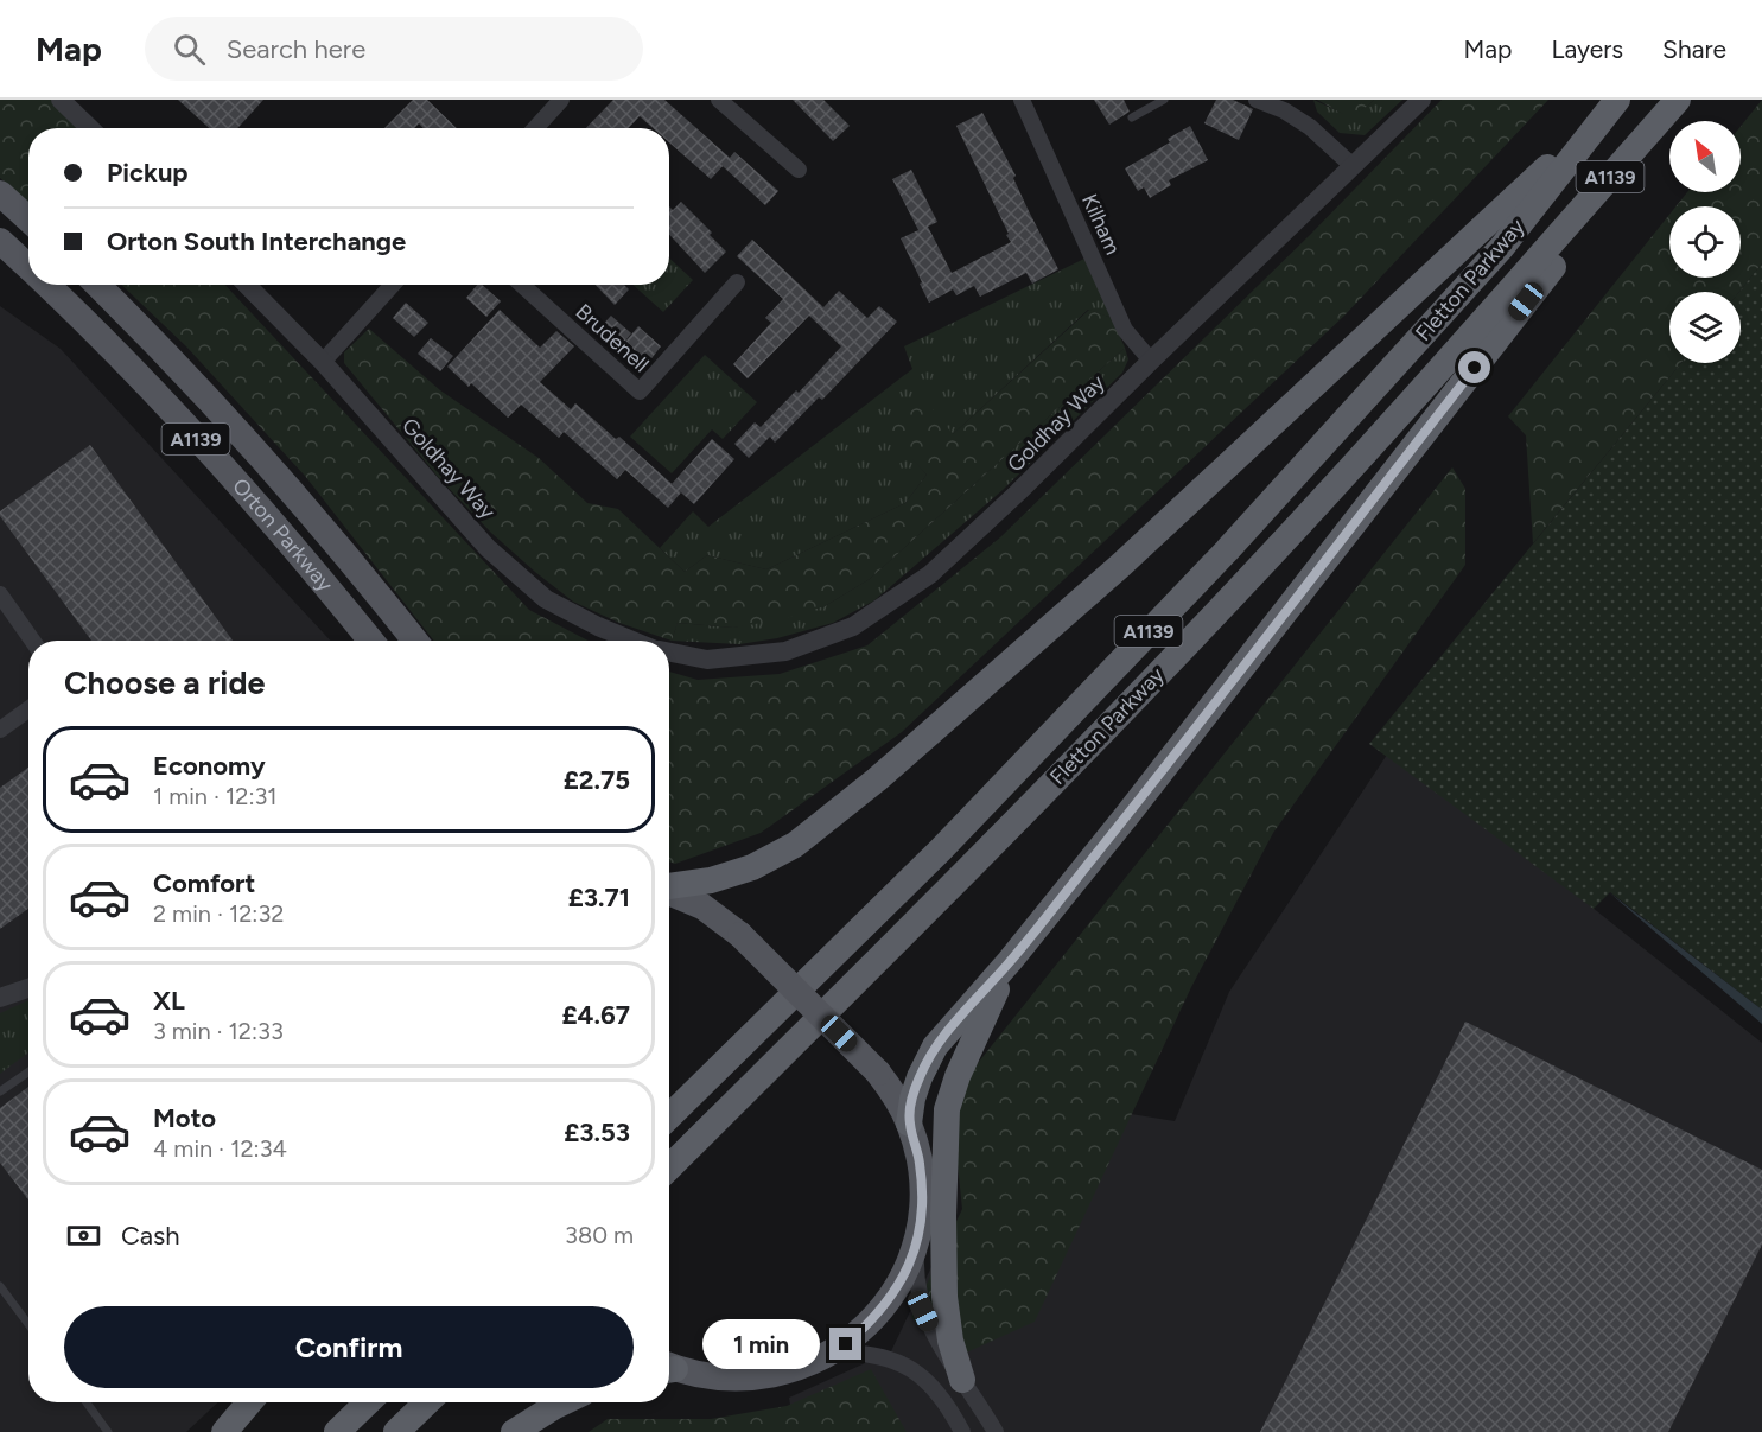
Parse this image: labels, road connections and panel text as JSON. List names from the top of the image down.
{
  "streets": {
    "highway": ["A1139", "Fletton Parkway"],
    "main road": ["Orton Parkway"],
    "street": ["Kilham", "Brudenell", "Goldhay Way"]
  },
  "crossings": [
    ["Kilham", "Goldhay Way"]
  ],
  "north": "top left",
  "page": {
    "header": "Map",
    "search": "Search here",
    "nav": ["Map", "Layers", "Share"],
    "banner": ["Pickup", "Orton South Interchange"],
    "heading": "Choose a ride",
    "list": [
      {
        "name": "Economy",
        "note": "1 min · 12:31",
        "value": "£2.75"
      },
      {
        "name": "Comfort",
        "note": "2 min · 12:32",
        "value": "£3.71"
      },
      {
        "name": "XL",
        "note": "3 min · 12:33",
        "value": "£4.67"
      },
      {
        "name": "Moto",
        "note": "4 min · 12:34",
        "value": "£3.53"
      }
    ],
    "pay": ["Cash", "380 m"],
    "buttons": "Confirm",
    "bubble": "1 min"
  }
}
